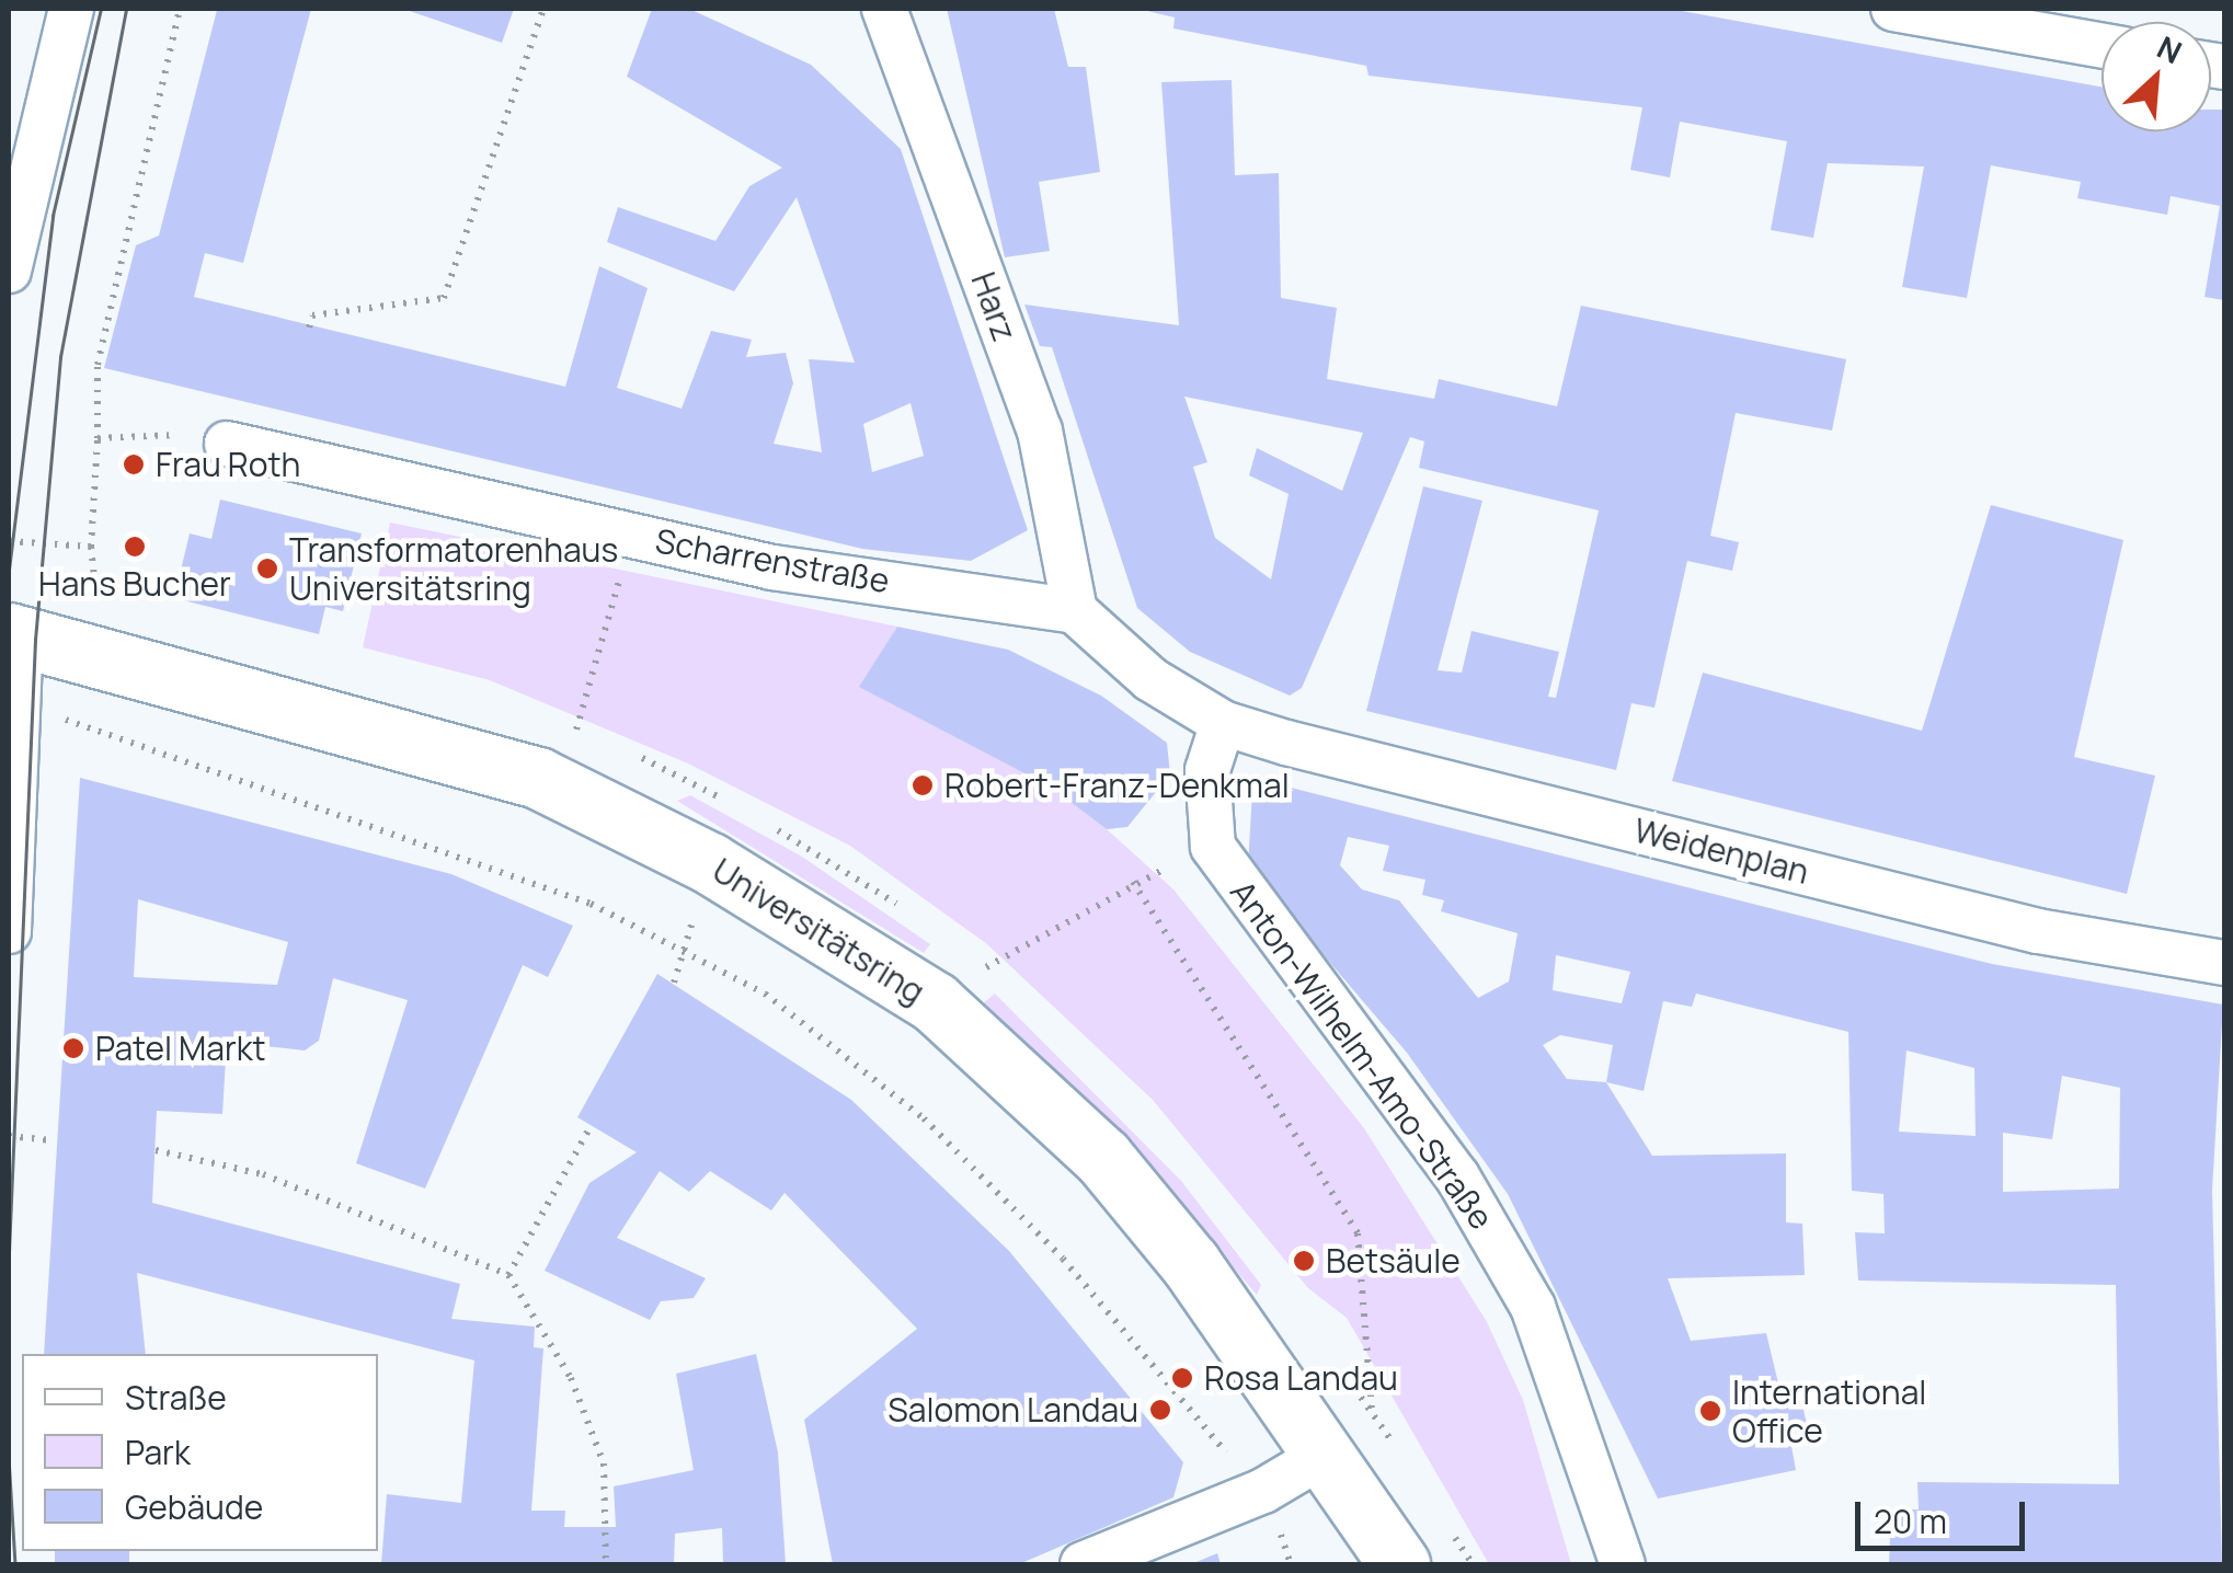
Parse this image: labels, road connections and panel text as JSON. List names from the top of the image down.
{
  "streets": {
    "street": [
      "Harz",
      "Scharrenstraße",
      "Weidenplan",
      "Universitätsring",
      "Anton-Wilhelm-Amo-Straße"
    ]
  },
  "crossings": [
    ["Harz", "Scharrenstraße"],
    ["Weidenplan", "Anton-Wilhelm-Amo-Straße"]
  ],
  "places": [
    "Frau Roth",
    "Hans Bucher",
    "Transformatorenhaus Universitätsring",
    "Robert-Franz-Denkmal",
    "Patel Markt",
    "Betsäule",
    "Rosa Landau",
    "Salomon Landau",
    "International Office"
  ],
  "legend": ["Straße", "Park", "Gebäude"],
  "scale_bar": "20 m",
  "north": "top right"
}
